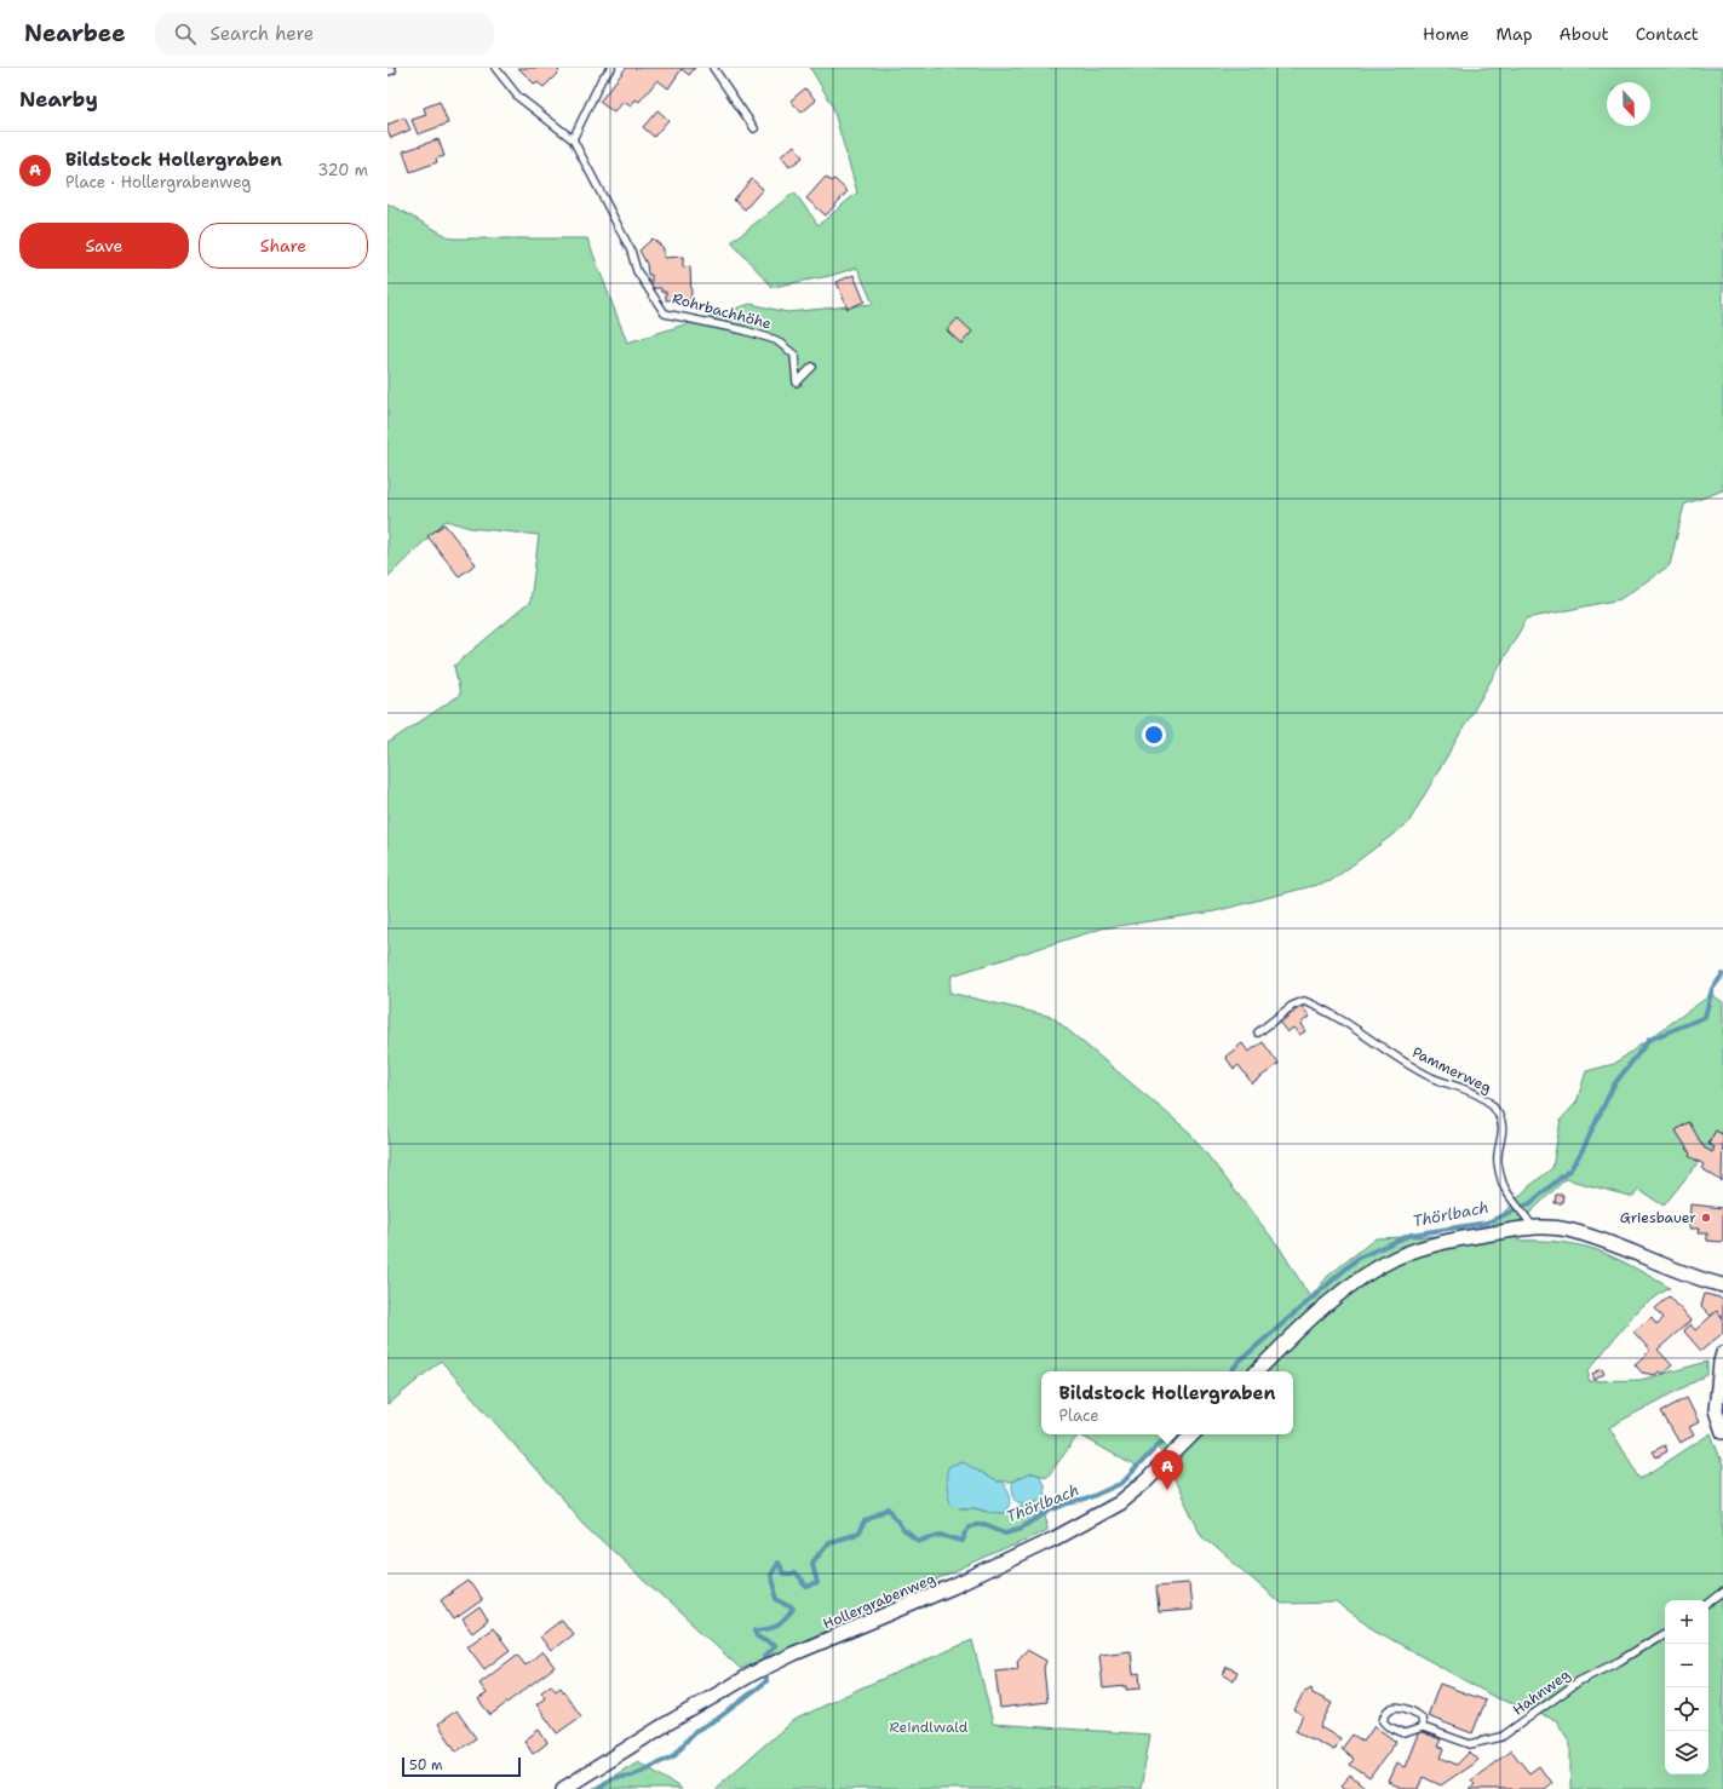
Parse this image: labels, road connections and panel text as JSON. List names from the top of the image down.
{
  "streets": {
    "street": ["Hollergrabenweg"],
    "lane": ["Rohrbachhöhe", "Pammerweg", "Hahnweg"]
  },
  "water": ["Thörlbach"],
  "parks": ["Reindlwald"],
  "places": ["Griesbauer"],
  "scale_bar": "50 m",
  "north": "bottom",
  "page": {
    "header": "Nearbee",
    "search": "Search here",
    "nav": [
      "Home",
      "Map",
      "About",
      "Contact"
    ],
    "heading": "Nearby",
    "list": [
      {
        "mark": "A",
        "name": "Bildstock Hollergraben",
        "note": "Place · Hollergrabenweg",
        "value": "320 m"
      }
    ],
    "buttons": ["Save", "Share"],
    "popup": ["Bildstock Hollergraben", "Place"],
    "pins": "A",
    "map_buttons": ["+", "−"],
    "scale": "50 m"
  }
}
